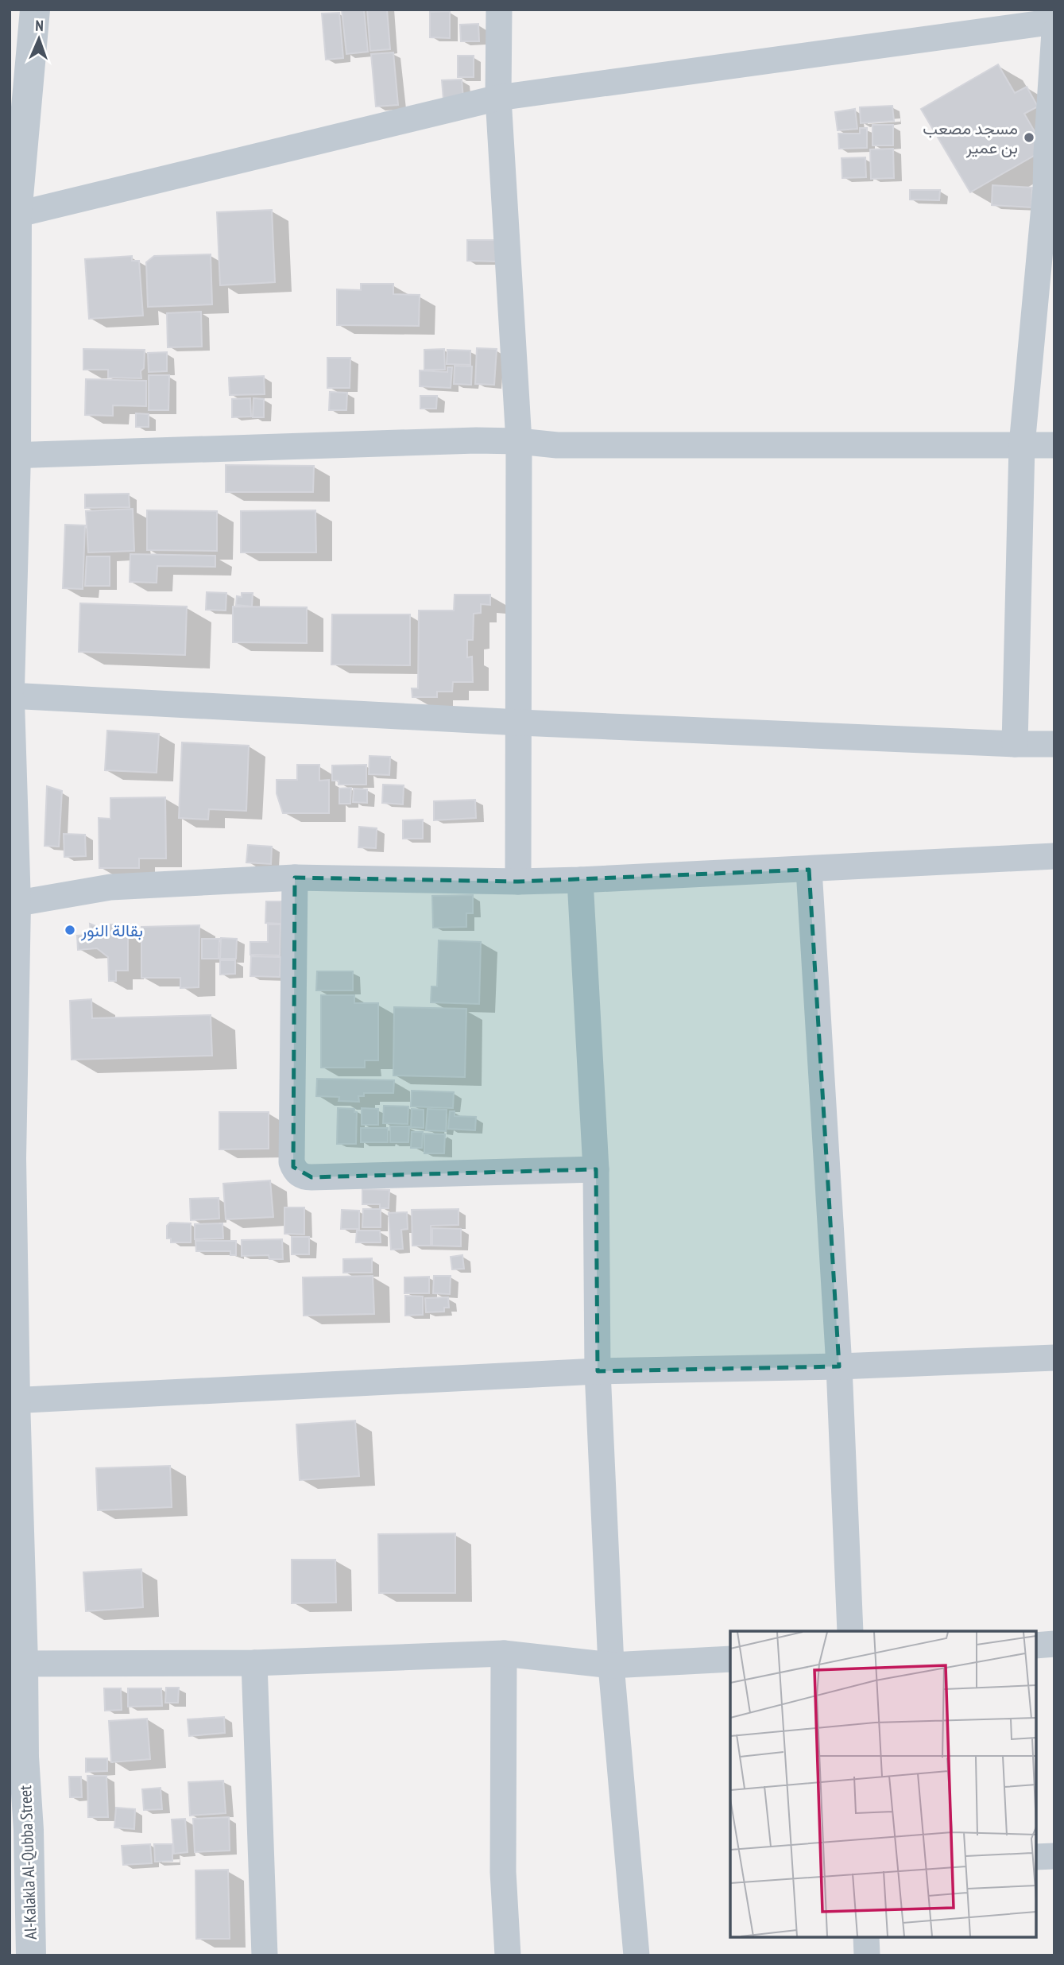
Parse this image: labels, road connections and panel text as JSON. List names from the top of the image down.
{
  "streets": {
    "street": ["Al-Kalakla Al-Qubba Street"]
  },
  "places": ["مسجد مصعب بن عمير", "بقالة النور"],
  "north": "top"
}
